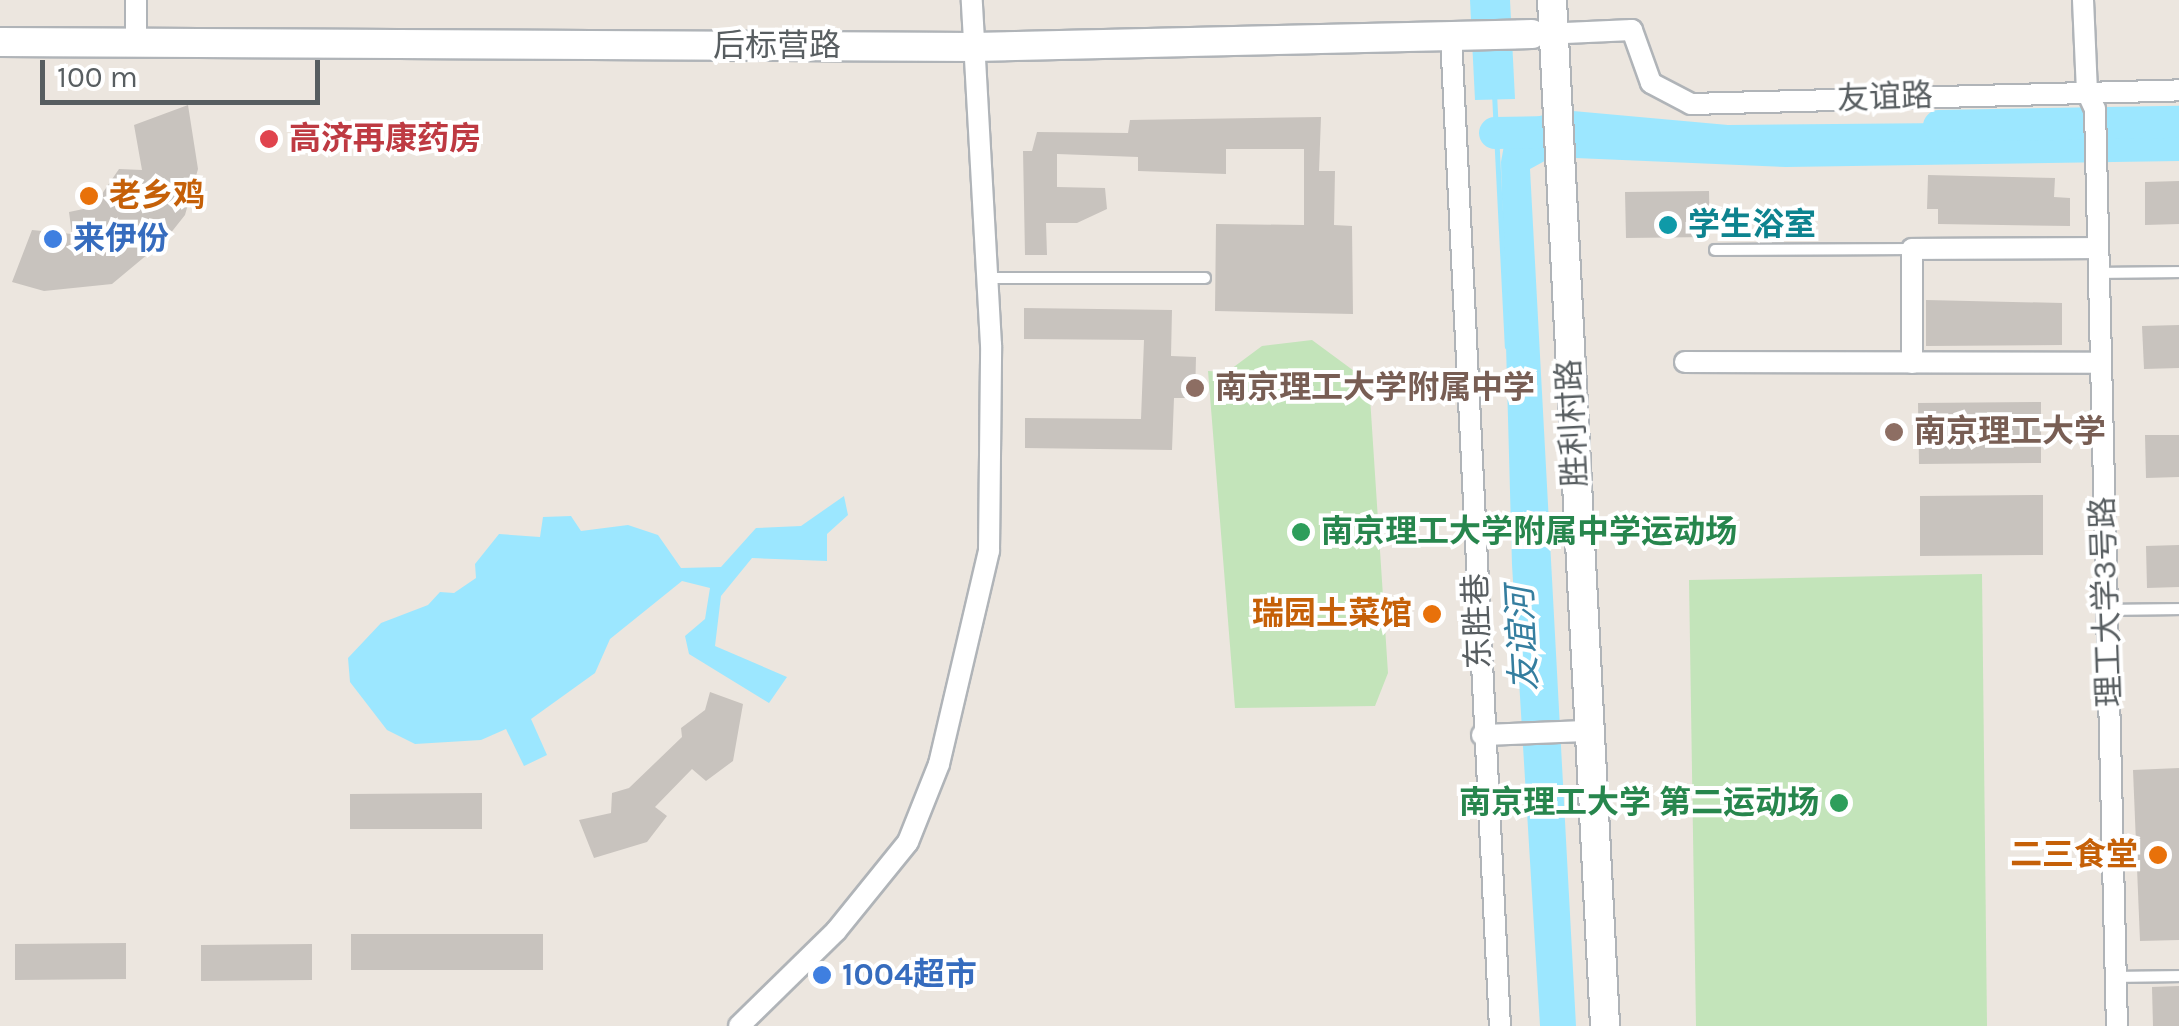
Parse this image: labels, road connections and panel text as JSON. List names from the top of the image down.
{
  "streets": {
    "street": [
      "后标营路",
      "友谊路",
      "胜利村路",
      "理工大学3号路",
      "东胜巷"
    ]
  },
  "crossings": [
    ["后标营路", "友谊路"],
    ["后标营路", "胜利村路"],
    ["后标营路", "东胜巷"],
    ["友谊路", "胜利村路"],
    ["友谊路", "理工大学3号路"]
  ],
  "water": ["友谊河"],
  "places": [
    "高济再康药房",
    "老乡鸡",
    "学生浴室",
    "来伊份",
    "南京理工大学附属中学",
    "南京理工大学",
    "南京理工大学附属中学运动场",
    "瑞园土菜馆",
    "南京理工大学 第二运动场",
    "二三食堂",
    "1004超市"
  ],
  "scale_bar": "100 m"
}
